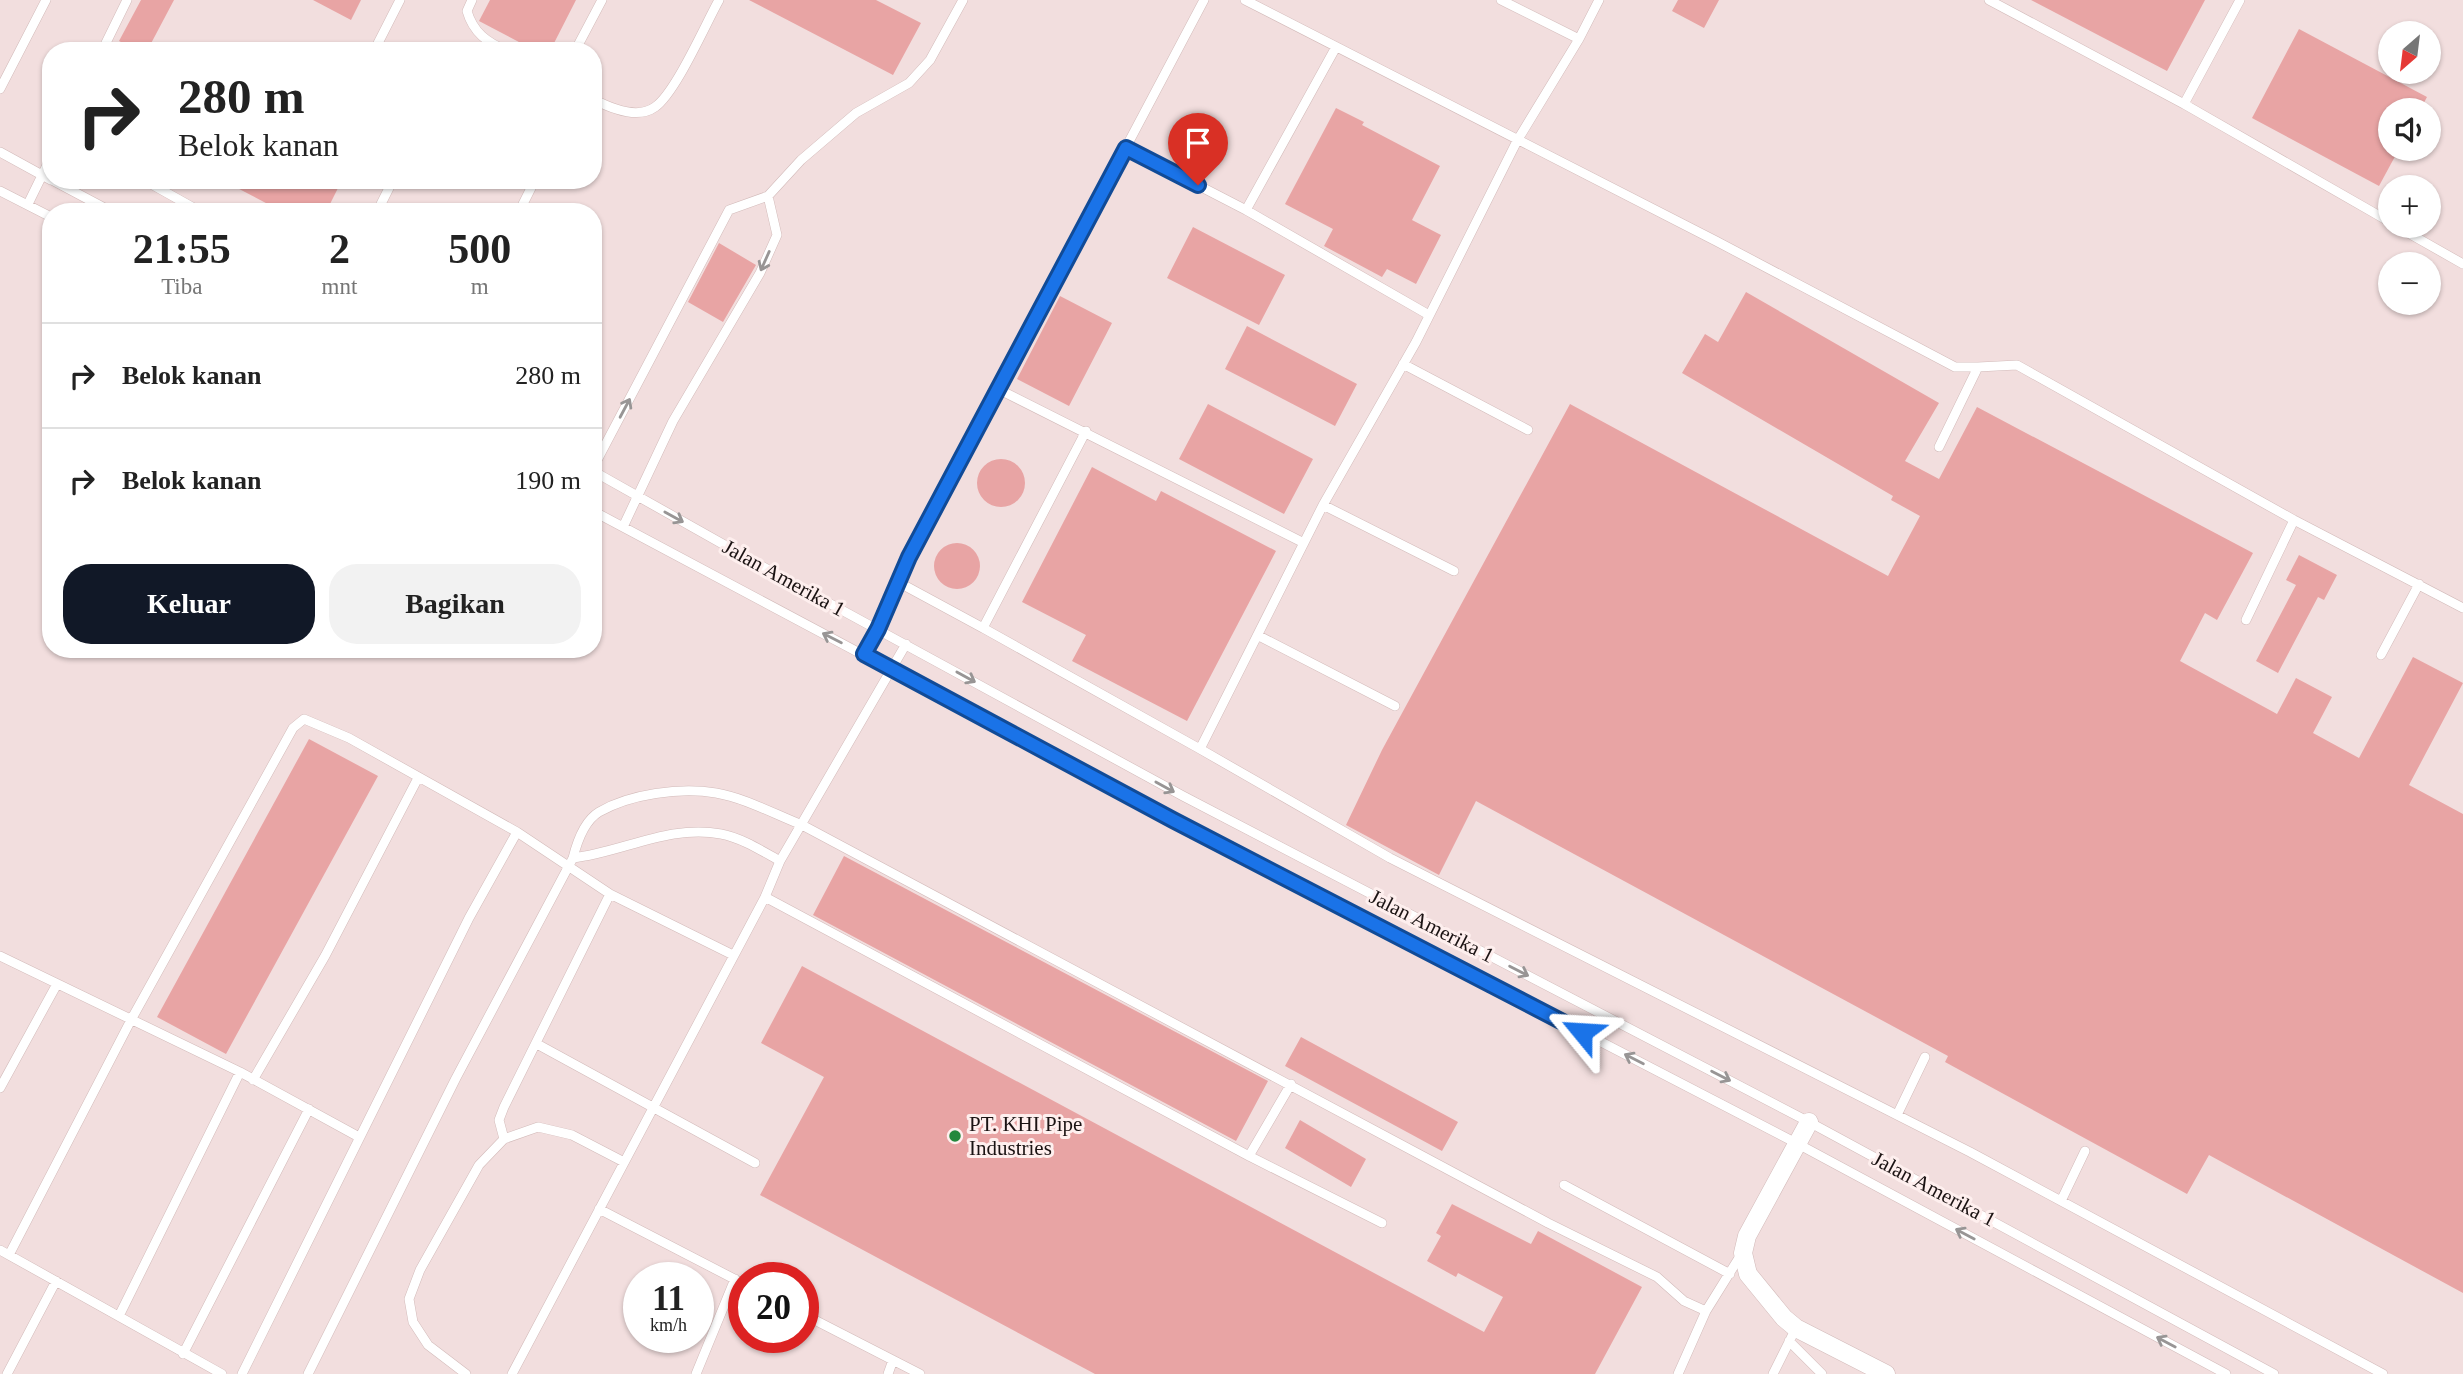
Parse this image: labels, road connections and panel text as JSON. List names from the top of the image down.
{
  "streets": {
    "lane": ["Jalan Amerika 1"]
  },
  "places": ["PT. KHI Pipe Industries"],
  "north": "bottom left",
  "page": {
    "map_buttons": ["+", "−"],
    "turn": ["280 m", "Belok kanan"],
    "eta": [
      "21:55",
      "Tiba",
      "2",
      "mnt",
      "500",
      "m"
    ],
    "list": [
      {
        "name": "Belok kanan",
        "value": "280 m"
      },
      {
        "name": "Belok kanan",
        "value": "190 m"
      }
    ],
    "buttons": ["Keluar", "Bagikan"],
    "speed": "11 km/h",
    "limit": "20"
  }
}
